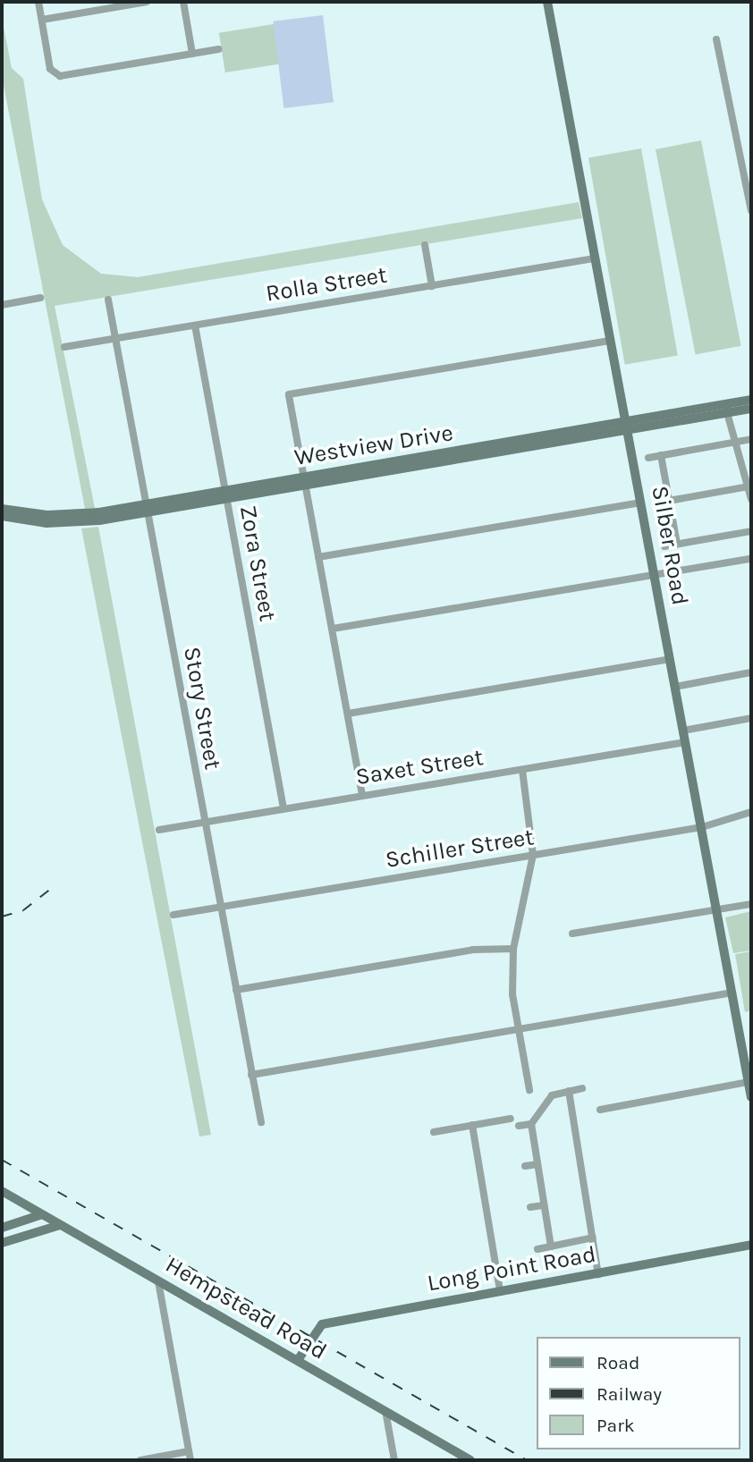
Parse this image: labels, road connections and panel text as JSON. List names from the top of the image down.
{
  "streets": {
    "main road": [
      "Westview Drive",
      "Silber Road",
      "Long Point Road",
      "Hempstead Road"
    ],
    "street": [
      "Rolla Street",
      "Zora Street",
      "Story Street",
      "Saxet Street",
      "Schiller Street"
    ]
  },
  "crossings": [
    ["Rolla Street", "Silber Road"],
    ["Rolla Street", "Zora Street"],
    ["Rolla Street", "Story Street"],
    ["Westview Drive", "Silber Road"],
    ["Westview Drive", "Zora Street"],
    ["Westview Drive", "Story Street"],
    ["Silber Road", "Saxet Street"],
    ["Silber Road", "Schiller Street"],
    ["Zora Street", "Saxet Street"],
    ["Story Street", "Saxet Street"],
    ["Story Street", "Schiller Street"],
    ["Long Point Road", "Hempstead Road"]
  ],
  "legend": ["Road", "Railway", "Park"]
}
